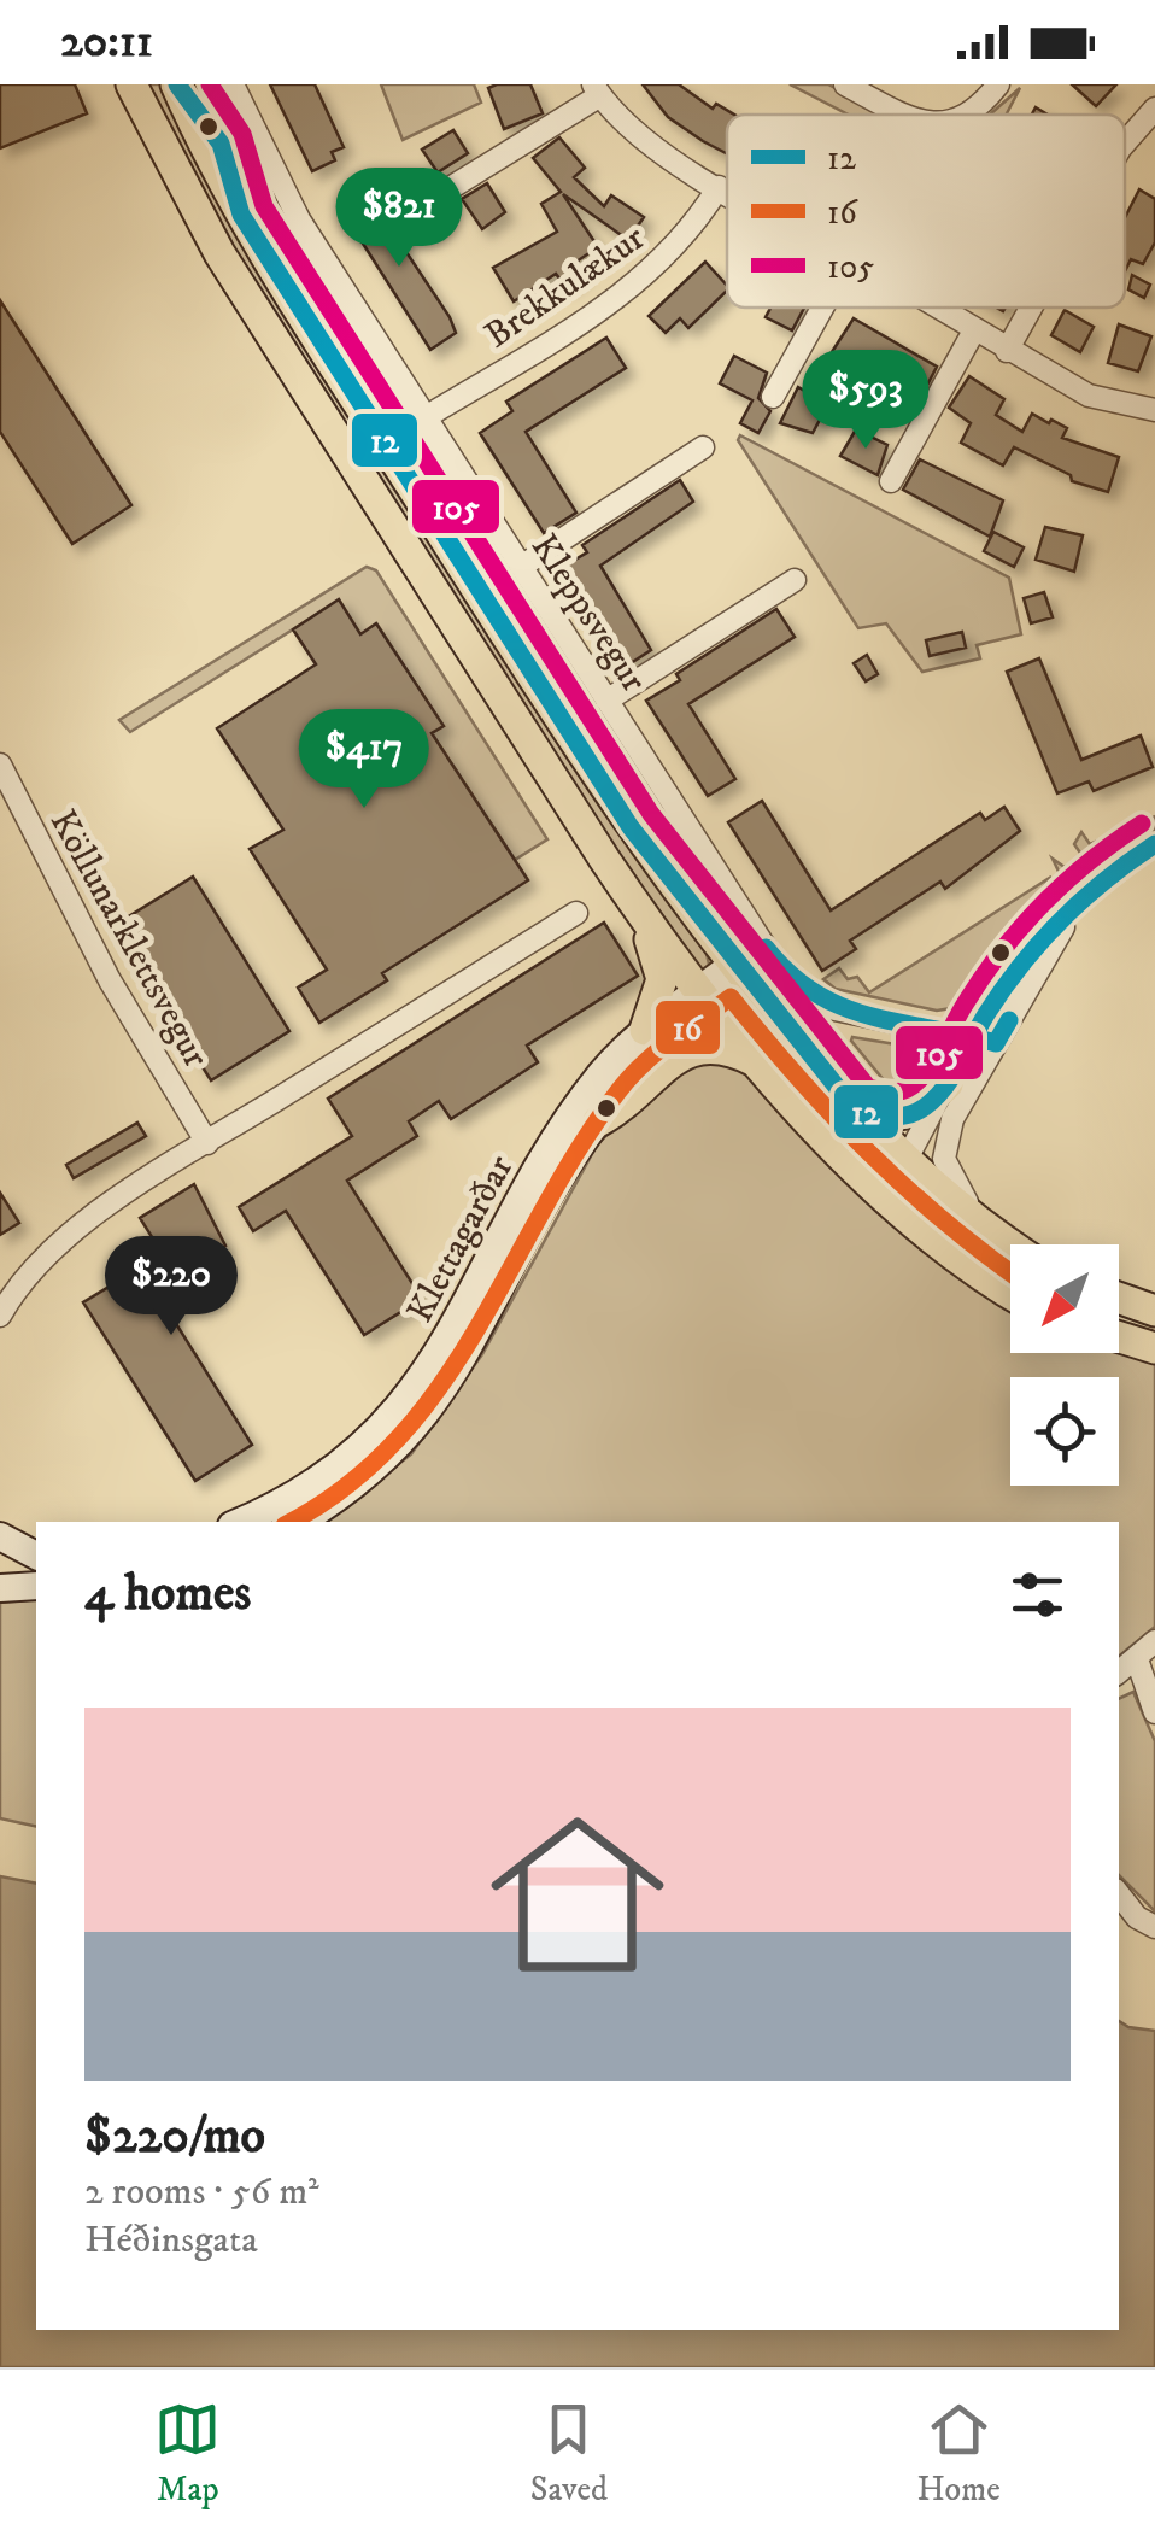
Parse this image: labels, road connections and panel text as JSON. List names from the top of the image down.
{
  "streets": {
    "main road": ["Klettagarðar"],
    "street": ["Brekkulækur", "Kleppsvegur", "Köllunarklettsvegur"]
  },
  "crossings": [
    ["Brekkulækur", "Kleppsvegur"]
  ],
  "lines": ["transit line 12", "transit line 105", "transit line 16"],
  "legend": ["12", "16", "105"],
  "north": "bottom left",
  "page": {
    "status": "20:11",
    "price": [
      "$821",
      "$593",
      "$417",
      "$220"
    ],
    "heading": "4 homes",
    "list": [
      {
        "name": "$220/mo",
        "note": "2 rooms · 56 m² · Héðinsgata"
      }
    ],
    "tabs": ["Map", "Saved", "Home"]
  }
}
